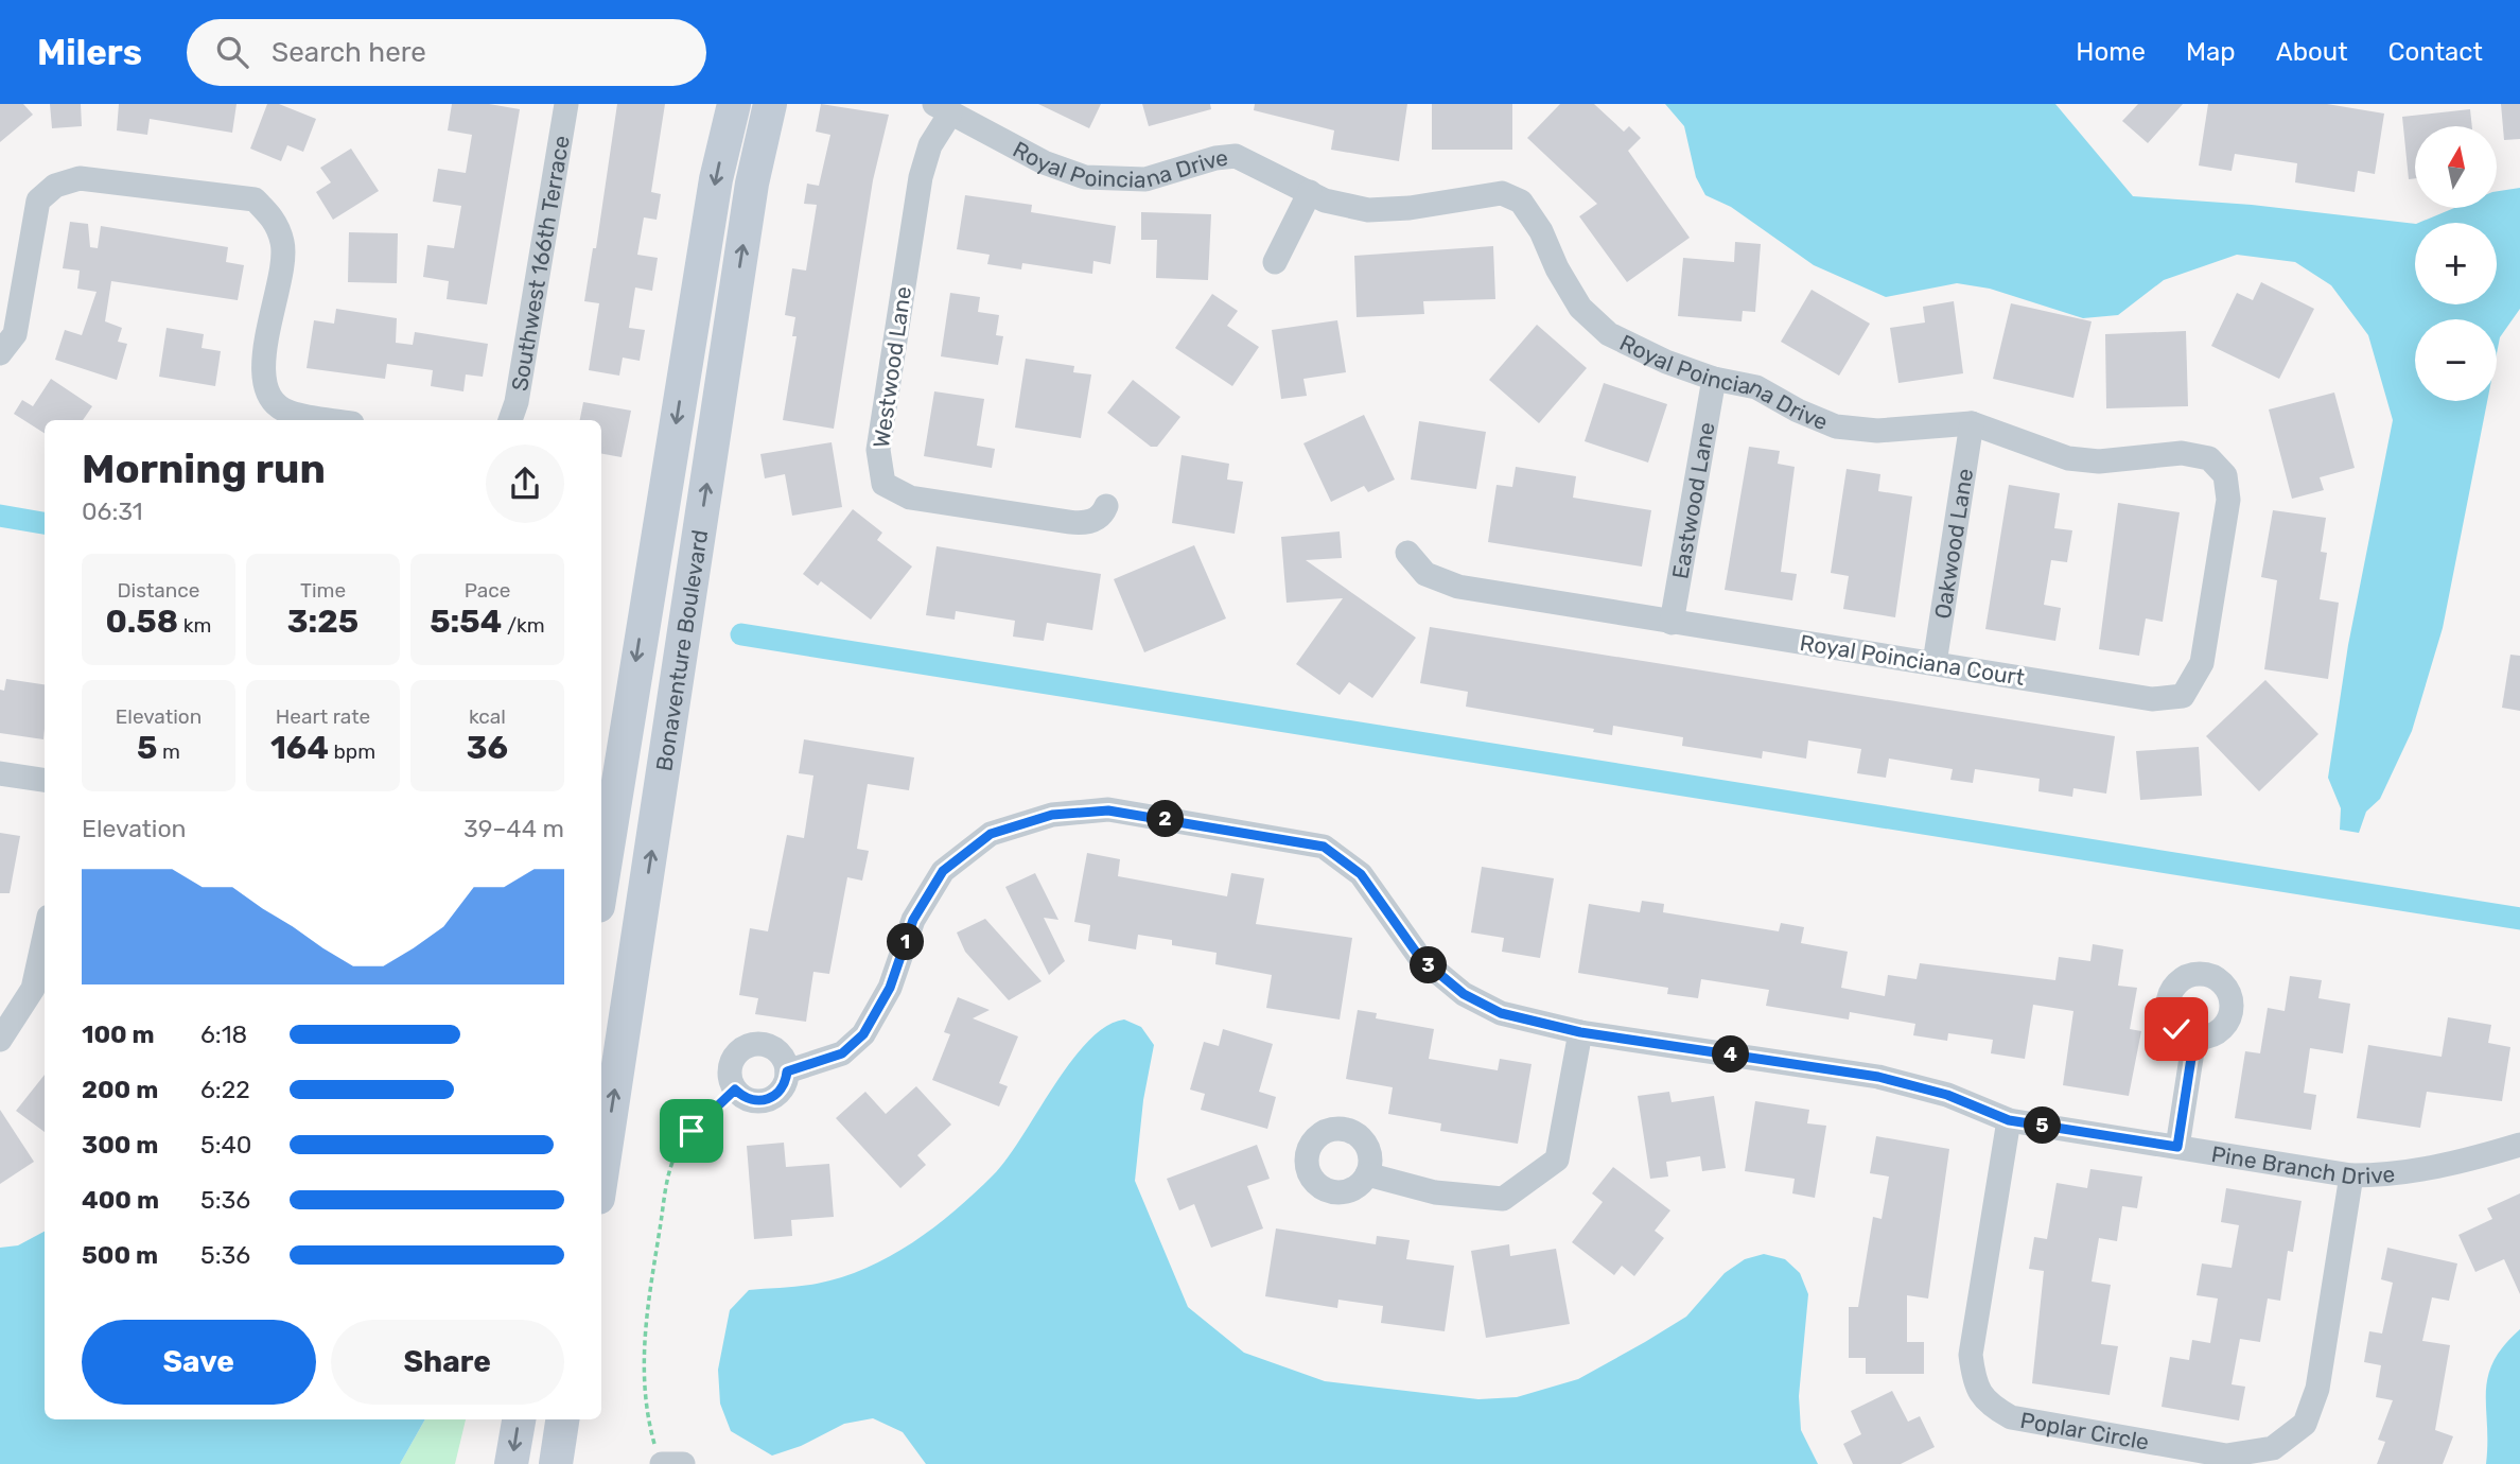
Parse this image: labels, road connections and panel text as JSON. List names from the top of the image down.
{
  "streets": {
    "main road": ["Bonaventure Boulevard"],
    "street": [
      "Royal Poinciana Drive",
      "Southwest 166th Terrace",
      "Westwood Lane",
      "Eastwood Lane",
      "Oakwood Lane",
      "Royal Poinciana Court",
      "Pine Branch Drive",
      "Poplar Circle"
    ]
  },
  "crossings": [
    ["Royal Poinciana Drive", "Westwood Lane"],
    ["Royal Poinciana Drive", "Eastwood Lane"],
    ["Royal Poinciana Drive", "Oakwood Lane"],
    ["Royal Poinciana Drive", "Royal Poinciana Court"],
    ["Eastwood Lane", "Royal Poinciana Court"],
    ["Oakwood Lane", "Royal Poinciana Court"],
    ["Pine Branch Drive", "Poplar Circle"]
  ],
  "north": "top",
  "page": {
    "header": "Milers",
    "search": "Search here",
    "nav": [
      "Home",
      "Map",
      "About",
      "Contact"
    ],
    "map_buttons": ["+", "−"],
    "heading": ["Morning run", "06:31"],
    "stats": [
      ["Distance", "0.58 km"],
      ["Time", "3:25"],
      ["Pace", "5:54 /km"],
      ["Elevation", "5 m"],
      ["Heart rate", "164 bpm"],
      ["kcal", "36"]
    ],
    "chart": ["Elevation", "39–44 m"],
    "pins": [
      "2",
      "1",
      "3",
      "4",
      "5"
    ],
    "list": [
      {
        "name": "100 m",
        "note": "6:18"
      },
      {
        "name": "200 m",
        "note": "6:22"
      },
      {
        "name": "300 m",
        "note": "5:40"
      },
      {
        "name": "400 m",
        "note": "5:36"
      },
      {
        "name": "500 m",
        "note": "5:36"
      }
    ],
    "buttons": ["Save", "Share"]
  }
}
